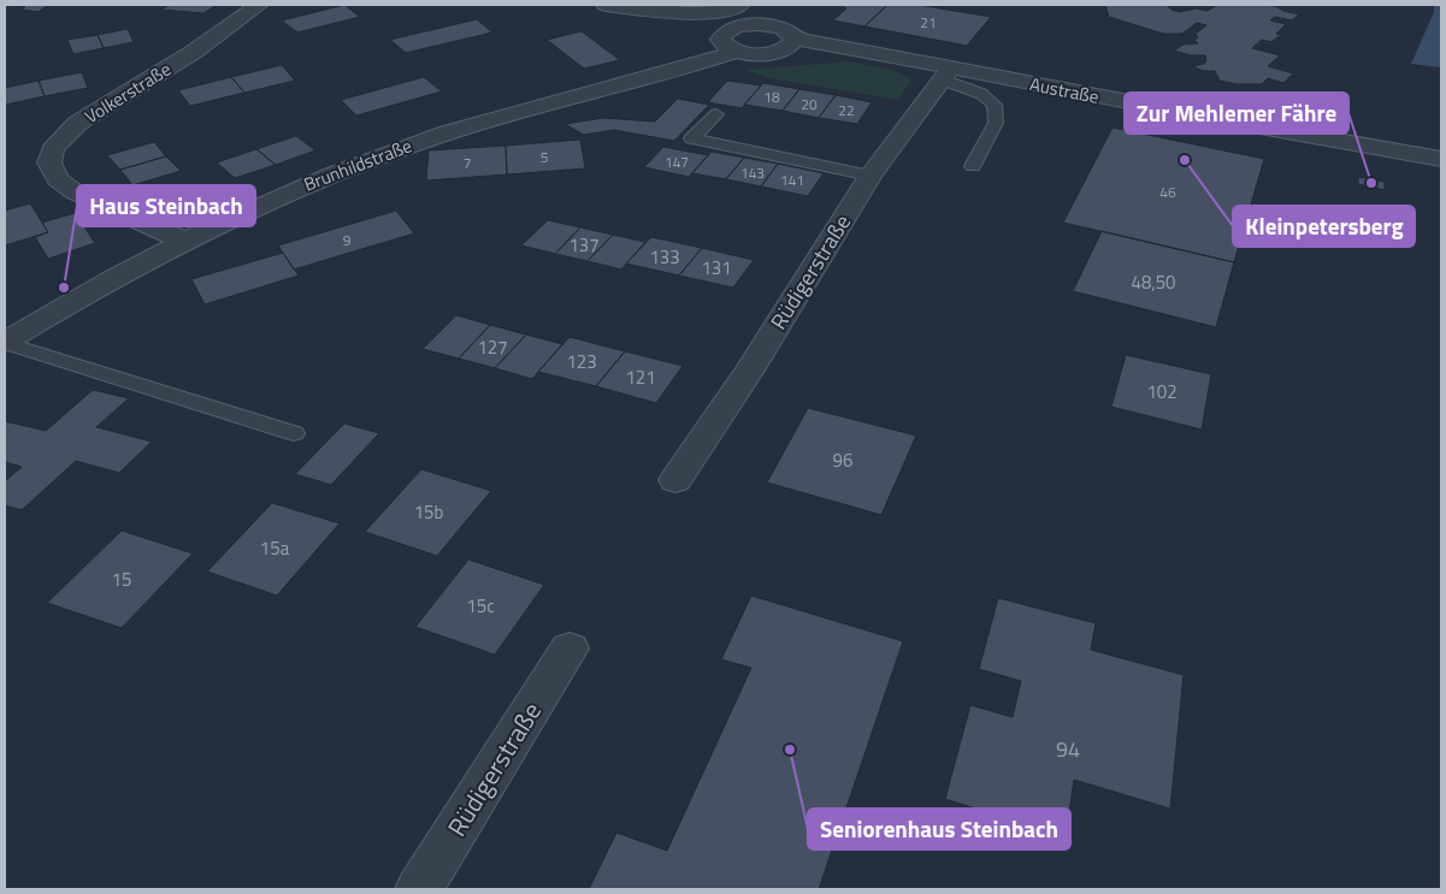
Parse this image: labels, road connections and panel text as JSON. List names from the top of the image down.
{
  "streets": {
    "street": [
      "Austraße",
      "Volkerstraße",
      "Brunhildstraße",
      "Rüdigerstraße"
    ]
  },
  "crossings": [
    ["Austraße", "Brunhildstraße"],
    ["Austraße", "Rüdigerstraße"],
    ["Volkerstraße", "Brunhildstraße"]
  ],
  "places": [
    "Kleinpetersberg",
    "Zur Mehlemer Fähre",
    "Haus Steinbach",
    "Seniorenhaus Steinbach"
  ],
  "house_numbers": [
    "21",
    "18",
    "20",
    "22",
    "5",
    "147",
    "7",
    "143",
    "141",
    "46",
    "9",
    "137",
    "133",
    "131",
    "48,50",
    "127",
    "123",
    "121",
    "102",
    "96",
    "15b",
    "15a",
    "15",
    "15c",
    "94"
  ]
}
